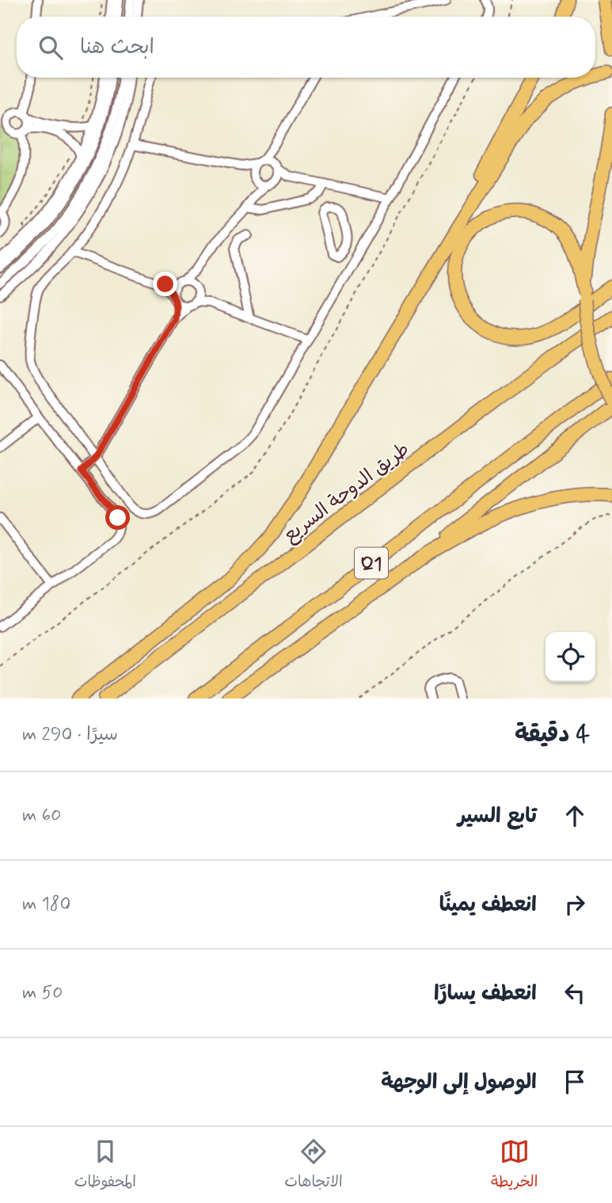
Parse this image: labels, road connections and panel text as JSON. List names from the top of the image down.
{
  "streets": {
    "highway": ["طريق الدوحة السريع", "Q1"]
  },
  "page": {
    "search": "ابحث هنا",
    "heading": ["4 دقيقة", "سيرًا · 290 m"],
    "list": [
      ["تابع السير", "60 m"],
      ["انعطف يمينًا", "180 m"],
      ["انعطف يسارًا", "50 m"],
      "الوصول إلى الوجهة"
    ],
    "nav": ["الخريطة", "الاتجاهات", "المحفوظات"]
  }
}
